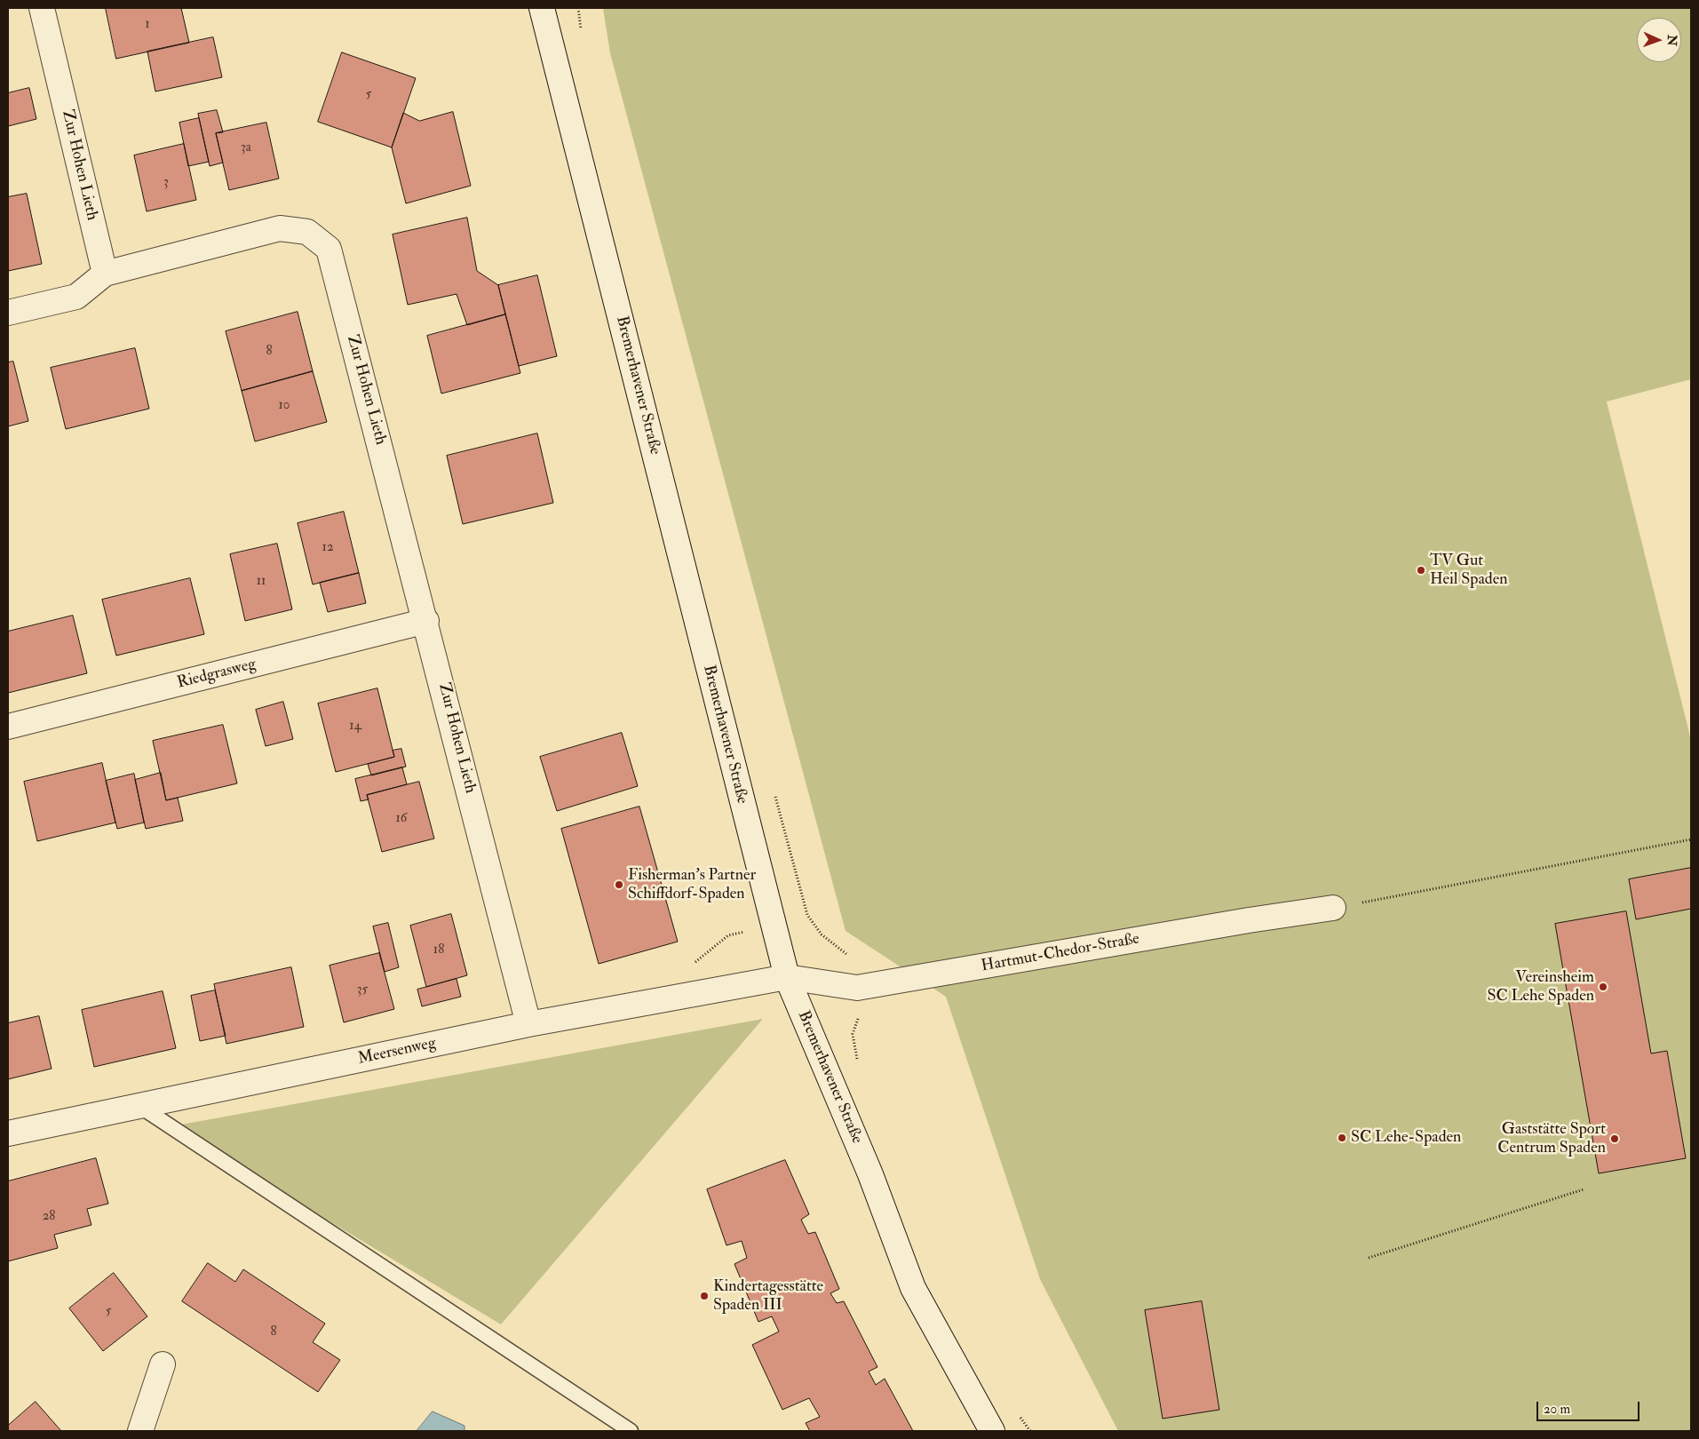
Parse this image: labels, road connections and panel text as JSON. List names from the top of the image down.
{
  "streets": {
    "street": [
      "Zur Hohen Lieth",
      "Bremerhavener Straße",
      "Riedgrasweg",
      "Hartmut-Chedor-Straße",
      "Meersenweg"
    ]
  },
  "crossings": [
    ["Zur Hohen Lieth", "Riedgrasweg"],
    ["Zur Hohen Lieth", "Meersenweg"],
    ["Bremerhavener Straße", "Hartmut-Chedor-Straße"],
    ["Bremerhavener Straße", "Meersenweg"],
    ["Hartmut-Chedor-Straße", "Meersenweg"]
  ],
  "places": [
    "TV Gut Heil Spaden",
    "Fisherman's Partner Schiffdorf-Spaden",
    "Vereinsheim SC Lehe Spaden",
    "SC Lehe-Spaden",
    "Gaststätte Sport Centrum Spaden",
    "Kindertagesstätte Spaden III"
  ],
  "house_numbers": [
    "1",
    "5",
    "3a",
    "3",
    "8",
    "10",
    "12",
    "11",
    "14",
    "16",
    "18",
    "35",
    "28",
    "5",
    "8"
  ],
  "scale_bar": "20 m",
  "north": "right"
}
